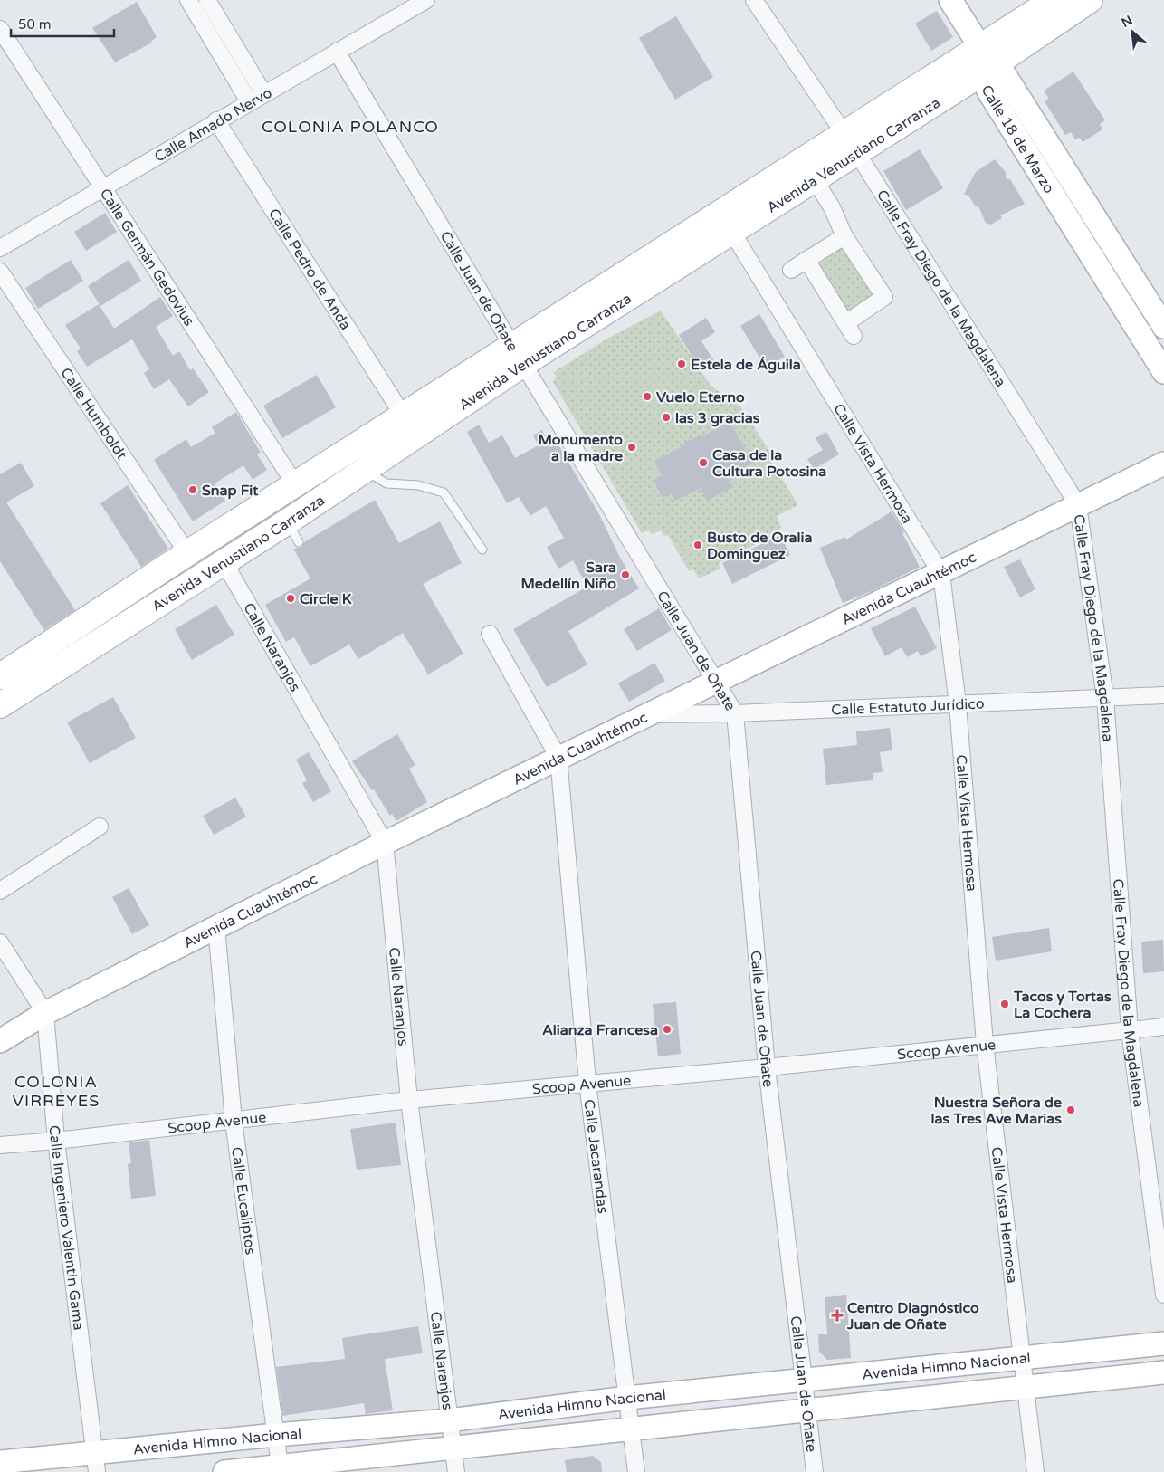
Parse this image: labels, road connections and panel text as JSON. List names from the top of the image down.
{
  "streets": {
    "main road": [
      "Calle 18 de Marzo",
      "Avenida Venustiano Carranza",
      "Avenida Cuauhtémoc",
      "Avenida Himno Nacional"
    ],
    "street": [
      "Calle Amado Nervo",
      "Calle Germán Gedovius",
      "Calle Pedro de Anda",
      "Calle Fray Diego de la Magdalena",
      "Calle Juan de Oñate",
      "Calle Humboldt",
      "Calle Vista Hermosa",
      "Calle Naranjos",
      "Calle Estatuto Jurídico",
      "Scoop Avenue",
      "Calle Jacarandas",
      "Calle Eucaliptos",
      "Calle Ingeniero Valentín Gama"
    ]
  },
  "crossings": [
    ["Calle Amado Nervo", "Calle Germán Gedovius"],
    ["Calle Amado Nervo", "Calle Pedro de Anda"],
    ["Calle Amado Nervo", "Calle Juan de Oñate"],
    ["Calle 18 de Marzo", "Avenida Venustiano Carranza"],
    ["Avenida Venustiano Carranza", "Calle Germán Gedovius"],
    ["Avenida Venustiano Carranza", "Calle Pedro de Anda"],
    ["Avenida Venustiano Carranza", "Calle Fray Diego de la Magdalena"],
    ["Avenida Venustiano Carranza", "Calle Juan de Oñate"],
    ["Avenida Venustiano Carranza", "Calle Humboldt"],
    ["Avenida Venustiano Carranza", "Calle Vista Hermosa"],
    ["Avenida Venustiano Carranza", "Calle Naranjos"],
    ["Calle Fray Diego de la Magdalena", "Avenida Cuauhtémoc"],
    ["Calle Fray Diego de la Magdalena", "Calle Estatuto Jurídico"],
    ["Calle Fray Diego de la Magdalena", "Scoop Avenue"],
    ["Calle Juan de Oñate", "Avenida Cuauhtémoc"],
    ["Calle Juan de Oñate", "Calle Estatuto Jurídico"],
    ["Calle Juan de Oñate", "Scoop Avenue"],
    ["Calle Juan de Oñate", "Avenida Himno Nacional"],
    ["Calle Vista Hermosa", "Avenida Cuauhtémoc"],
    ["Calle Vista Hermosa", "Calle Estatuto Jurídico"],
    ["Calle Vista Hermosa", "Scoop Avenue"],
    ["Calle Vista Hermosa", "Avenida Himno Nacional"],
    ["Avenida Cuauhtémoc", "Calle Naranjos"],
    ["Avenida Cuauhtémoc", "Calle Estatuto Jurídico"],
    ["Avenida Cuauhtémoc", "Calle Jacarandas"],
    ["Avenida Cuauhtémoc", "Calle Eucaliptos"],
    ["Avenida Cuauhtémoc", "Calle Ingeniero Valentín Gama"],
    ["Calle Naranjos", "Scoop Avenue"],
    ["Calle Naranjos", "Avenida Himno Nacional"],
    ["Scoop Avenue", "Calle Jacarandas"],
    ["Scoop Avenue", "Calle Eucaliptos"],
    ["Scoop Avenue", "Calle Ingeniero Valentín Gama"],
    ["Calle Jacarandas", "Avenida Himno Nacional"],
    ["Calle Eucaliptos", "Avenida Himno Nacional"],
    ["Calle Ingeniero Valentín Gama", "Avenida Himno Nacional"]
  ],
  "districts": ["COLONIA POLANCO", "COLONIA VIRREYES"],
  "places": {
    "other": [
      "Estela de Águila",
      "Vuelo Eterno",
      "las 3 gracias",
      "Monumento a la madre",
      "Casa de la Cultura Potosina",
      "Snap Fit",
      "Busto de Oralia Dominguez",
      "Sara Medellín Niño",
      "Circle K",
      "Tacos y Tortas La Cochera",
      "Alianza Francesa",
      "Nuestra Señora de las Tres Ave Marias"
    ],
    "health": ["Centro Diagnóstico Juan de Oñate"]
  },
  "scale_bar": "50 m",
  "north": "top left"
}
